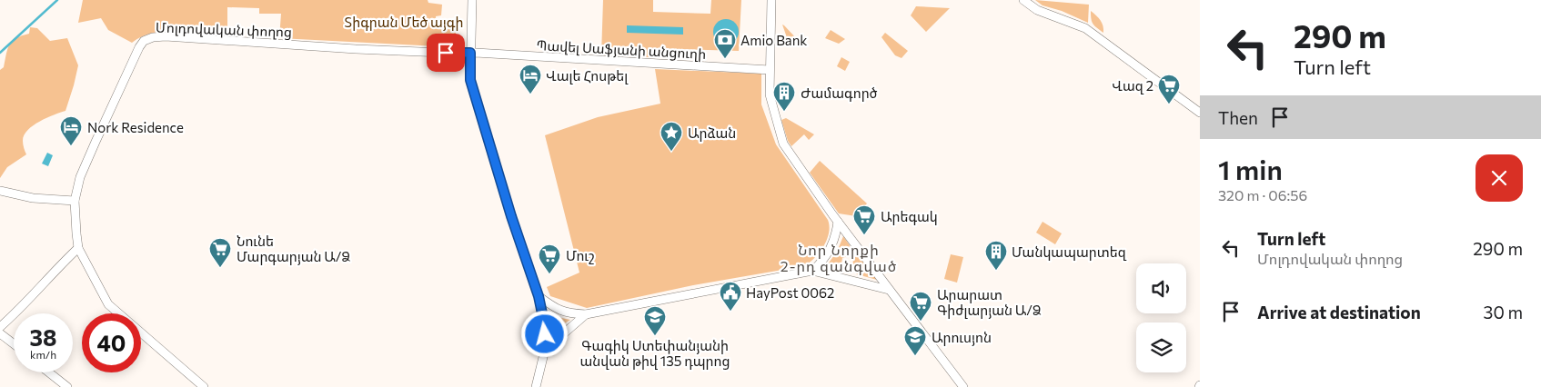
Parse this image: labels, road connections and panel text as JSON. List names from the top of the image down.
{
  "streets": {
    "street": ["Մոլդովական փողոց", "Պավել Սաֆյանի անցուղի"]
  },
  "crossings": [
    ["Մոլդովական փողոց", "Պավել Սաֆյանի անցուղի"]
  ],
  "districts": ["Նոր Նորքի 2-րդ զանգված"],
  "parks": ["Տիգրան Մեծ այգի"],
  "places": {
    "bank": ["Amio Bank"],
    "hotel": ["Վալե Հոսթել", "Nork Residence"],
    "supermarket": [
      "Վազ 2",
      "Արեգակ",
      "Նունե Մարգարյան Ա/Ձ",
      "Մուշ",
      "Արարատ Գիժլարյան Ա/Ձ"
    ],
    "building": ["Ժամագործ", "Մանկապարտեզ"],
    "place": ["Արձան"],
    "public building": ["HayPost 0062"],
    "school or university": ["Գագիկ Ստեփանյանի անվան թիվ 135 դպրոց", "Արուսյոն"]
  },
  "page": {
    "turn": ["290 m", "Turn left"],
    "then": "Then",
    "heading": ["1 min", "320 m · 06:56"],
    "list": [
      {
        "name": "Turn left",
        "note": "Մոլդովական փողոց",
        "value": "290 m"
      },
      {
        "name": "Arrive at destination",
        "value": "30 m"
      }
    ],
    "speed": "38 km/h",
    "limit": "40"
  }
}
